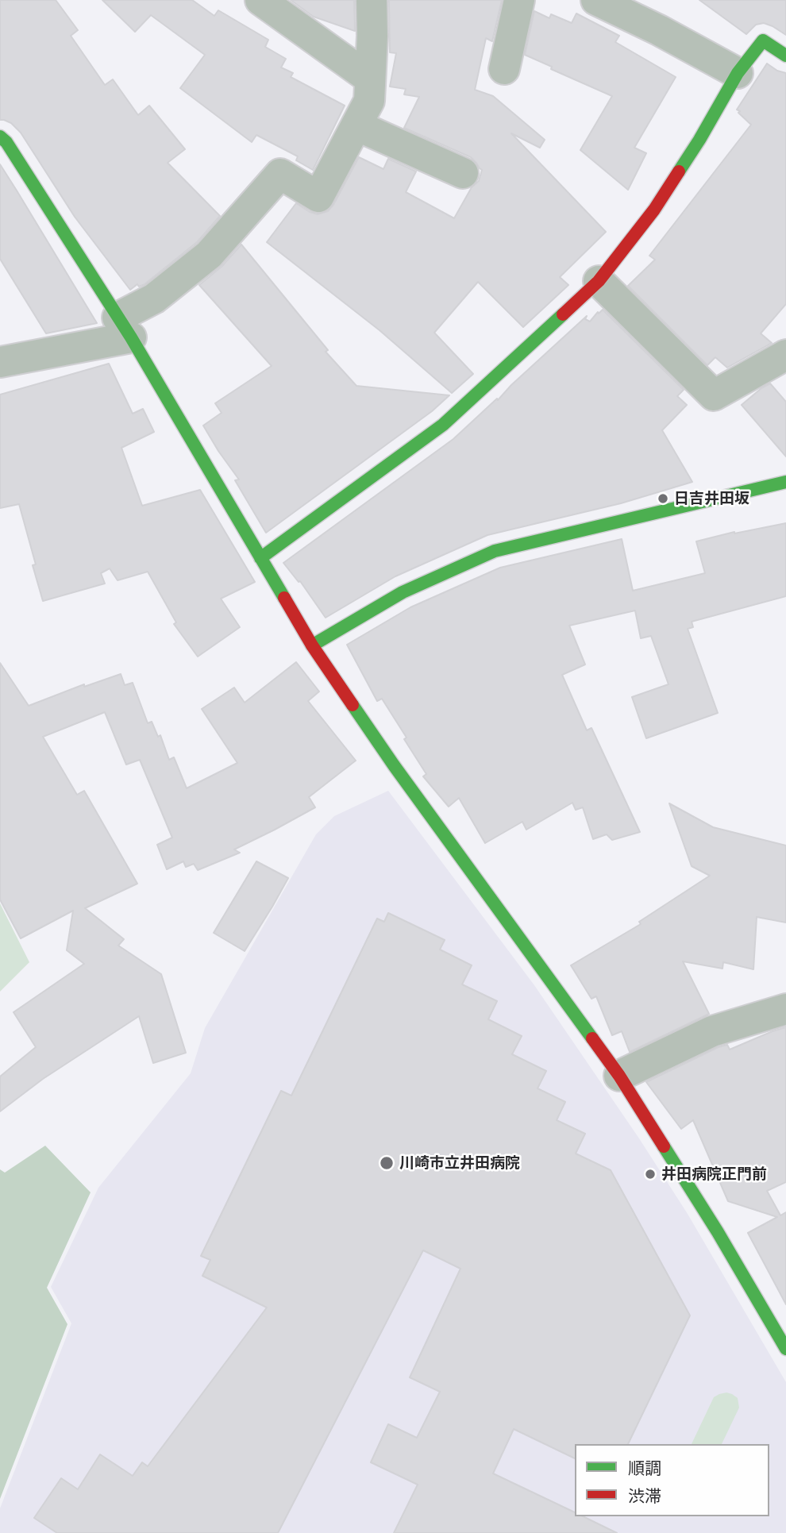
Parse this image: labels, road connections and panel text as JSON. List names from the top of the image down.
{
  "places": ["日吉井田坂", "川崎市立井田病院", "井田病院正門前"],
  "legend": ["順調", "渋滞"]
}
